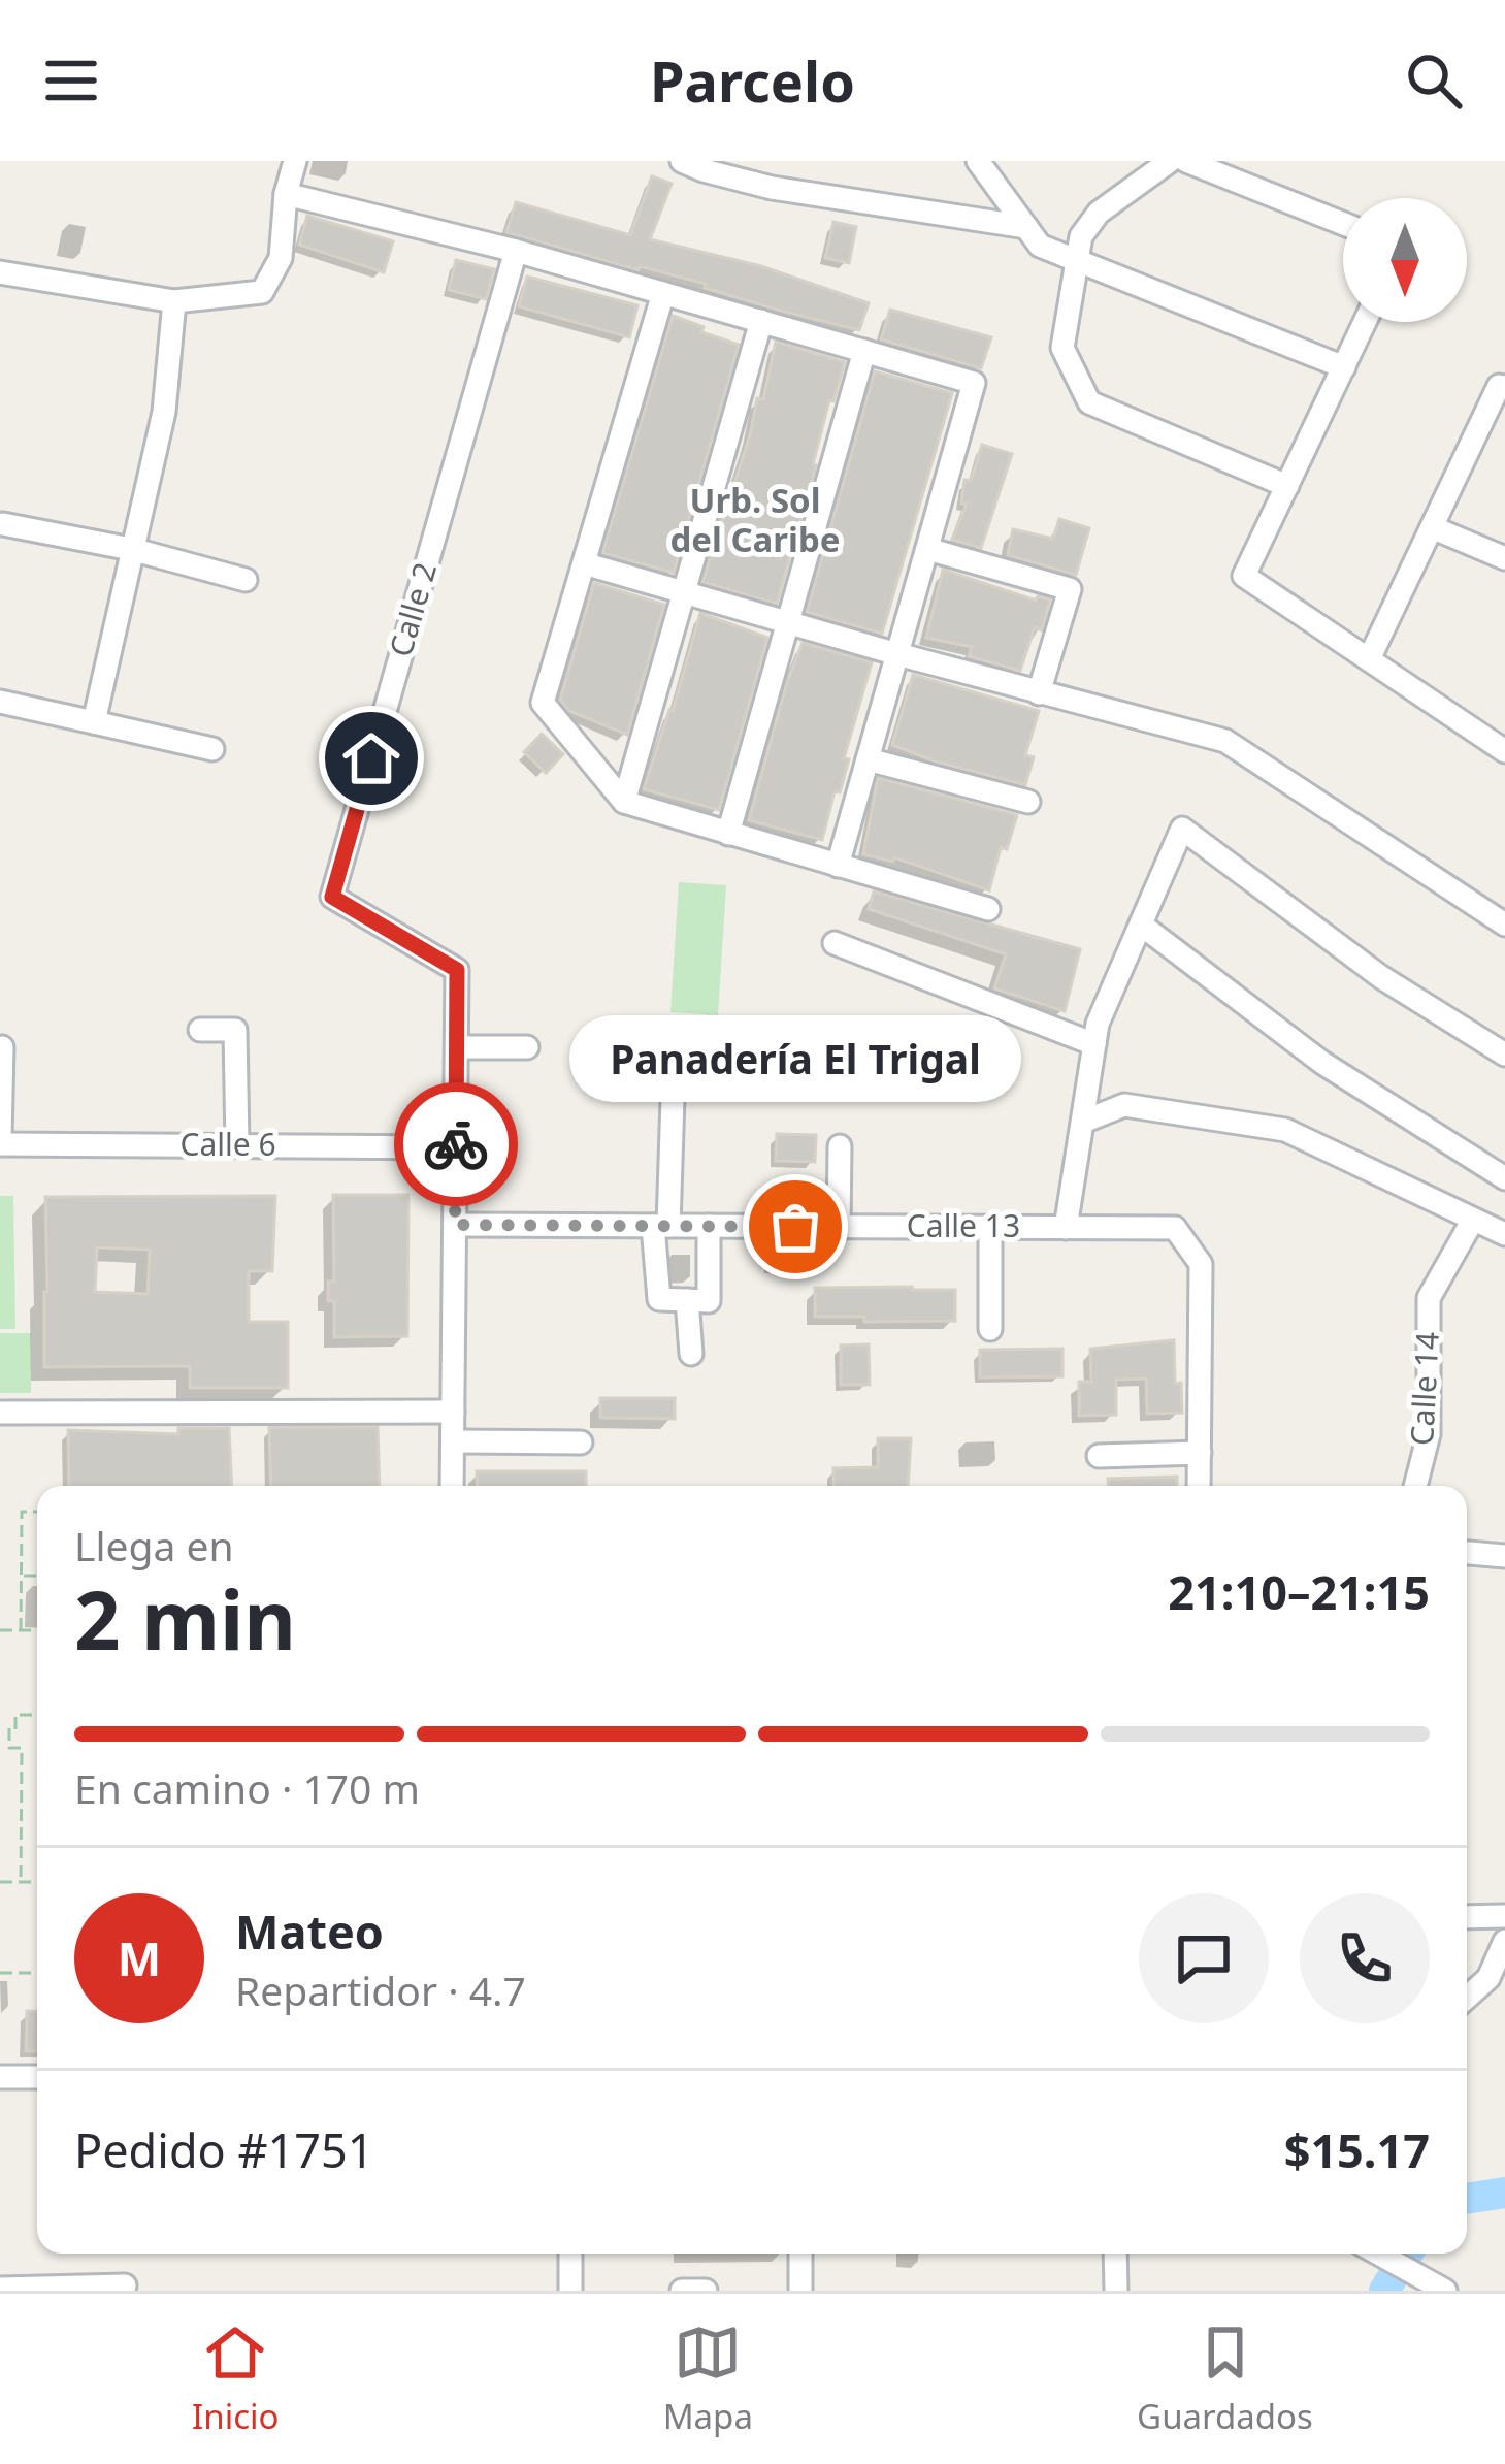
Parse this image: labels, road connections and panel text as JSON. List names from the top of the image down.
{
  "streets": {
    "street": [
      "Calle 2",
      "Calle 6",
      "Calle 13",
      "Calle 14"
    ]
  },
  "crossings": [
    ["Calle 2", "Calle 6"],
    ["Calle 2", "Calle 13"]
  ],
  "districts": ["Urb. Sol del Caribe"],
  "places": ["Panadería El Trigal"],
  "north": "bottom",
  "page": {
    "header": "Parcelo",
    "bubble": "Panadería El Trigal",
    "heading": ["2 min", "Llega en", "21:10–21:15"],
    "panel": [
      "Mateo",
      "Repartidor · 4.7",
      "Pedido #1751",
      "$15.17"
    ],
    "bar": "En camino · 170 m",
    "round": "M",
    "tabs": ["Inicio", "Mapa", "Guardados"]
  }
}
